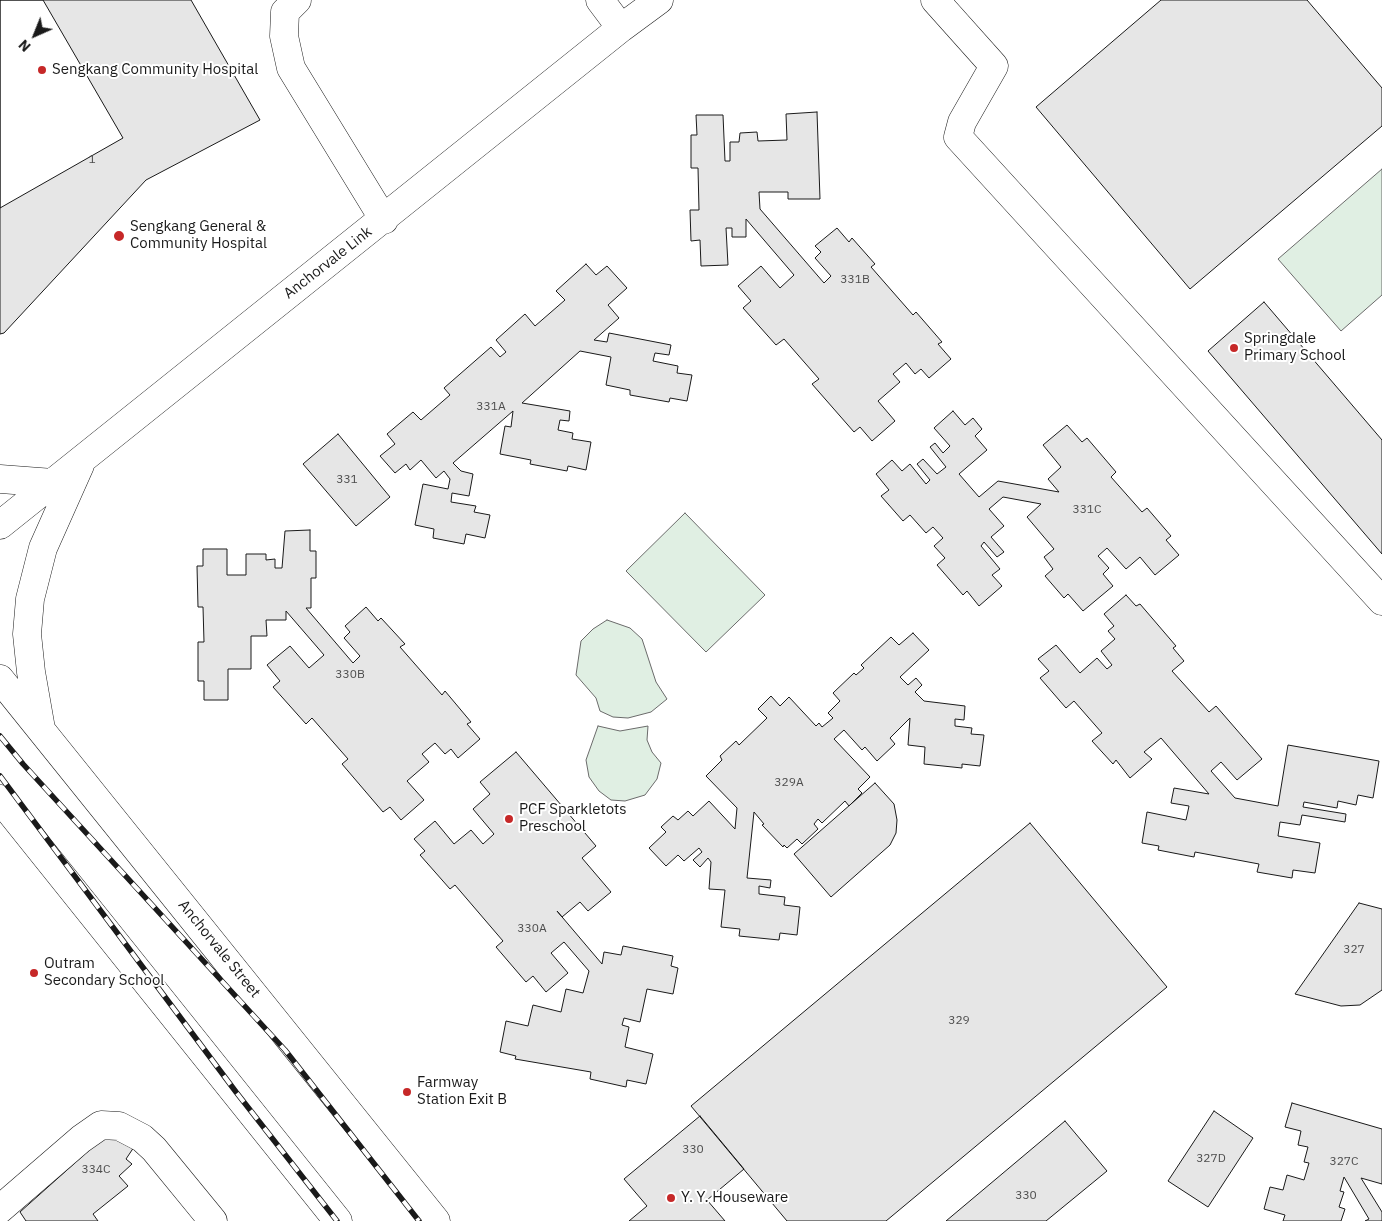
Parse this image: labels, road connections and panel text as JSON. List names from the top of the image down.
{
  "streets": {
    "street": ["Anchorvale Link", "Anchorvale Street"]
  },
  "places": [
    "Sengkang Community Hospital",
    "Sengkang General & Community Hospital",
    "Springdale Primary School",
    "PCF Sparkletots Preschool",
    "Outram Secondary School",
    "Farmway Station Exit B",
    "Y. Y. Houseware"
  ],
  "house_numbers": [
    "1",
    "331B",
    "331A",
    "331",
    "331C",
    "330B",
    "329A",
    "330A",
    "327",
    "329",
    "330",
    "327D",
    "327C",
    "334C",
    "330"
  ],
  "north": "bottom left"
}
